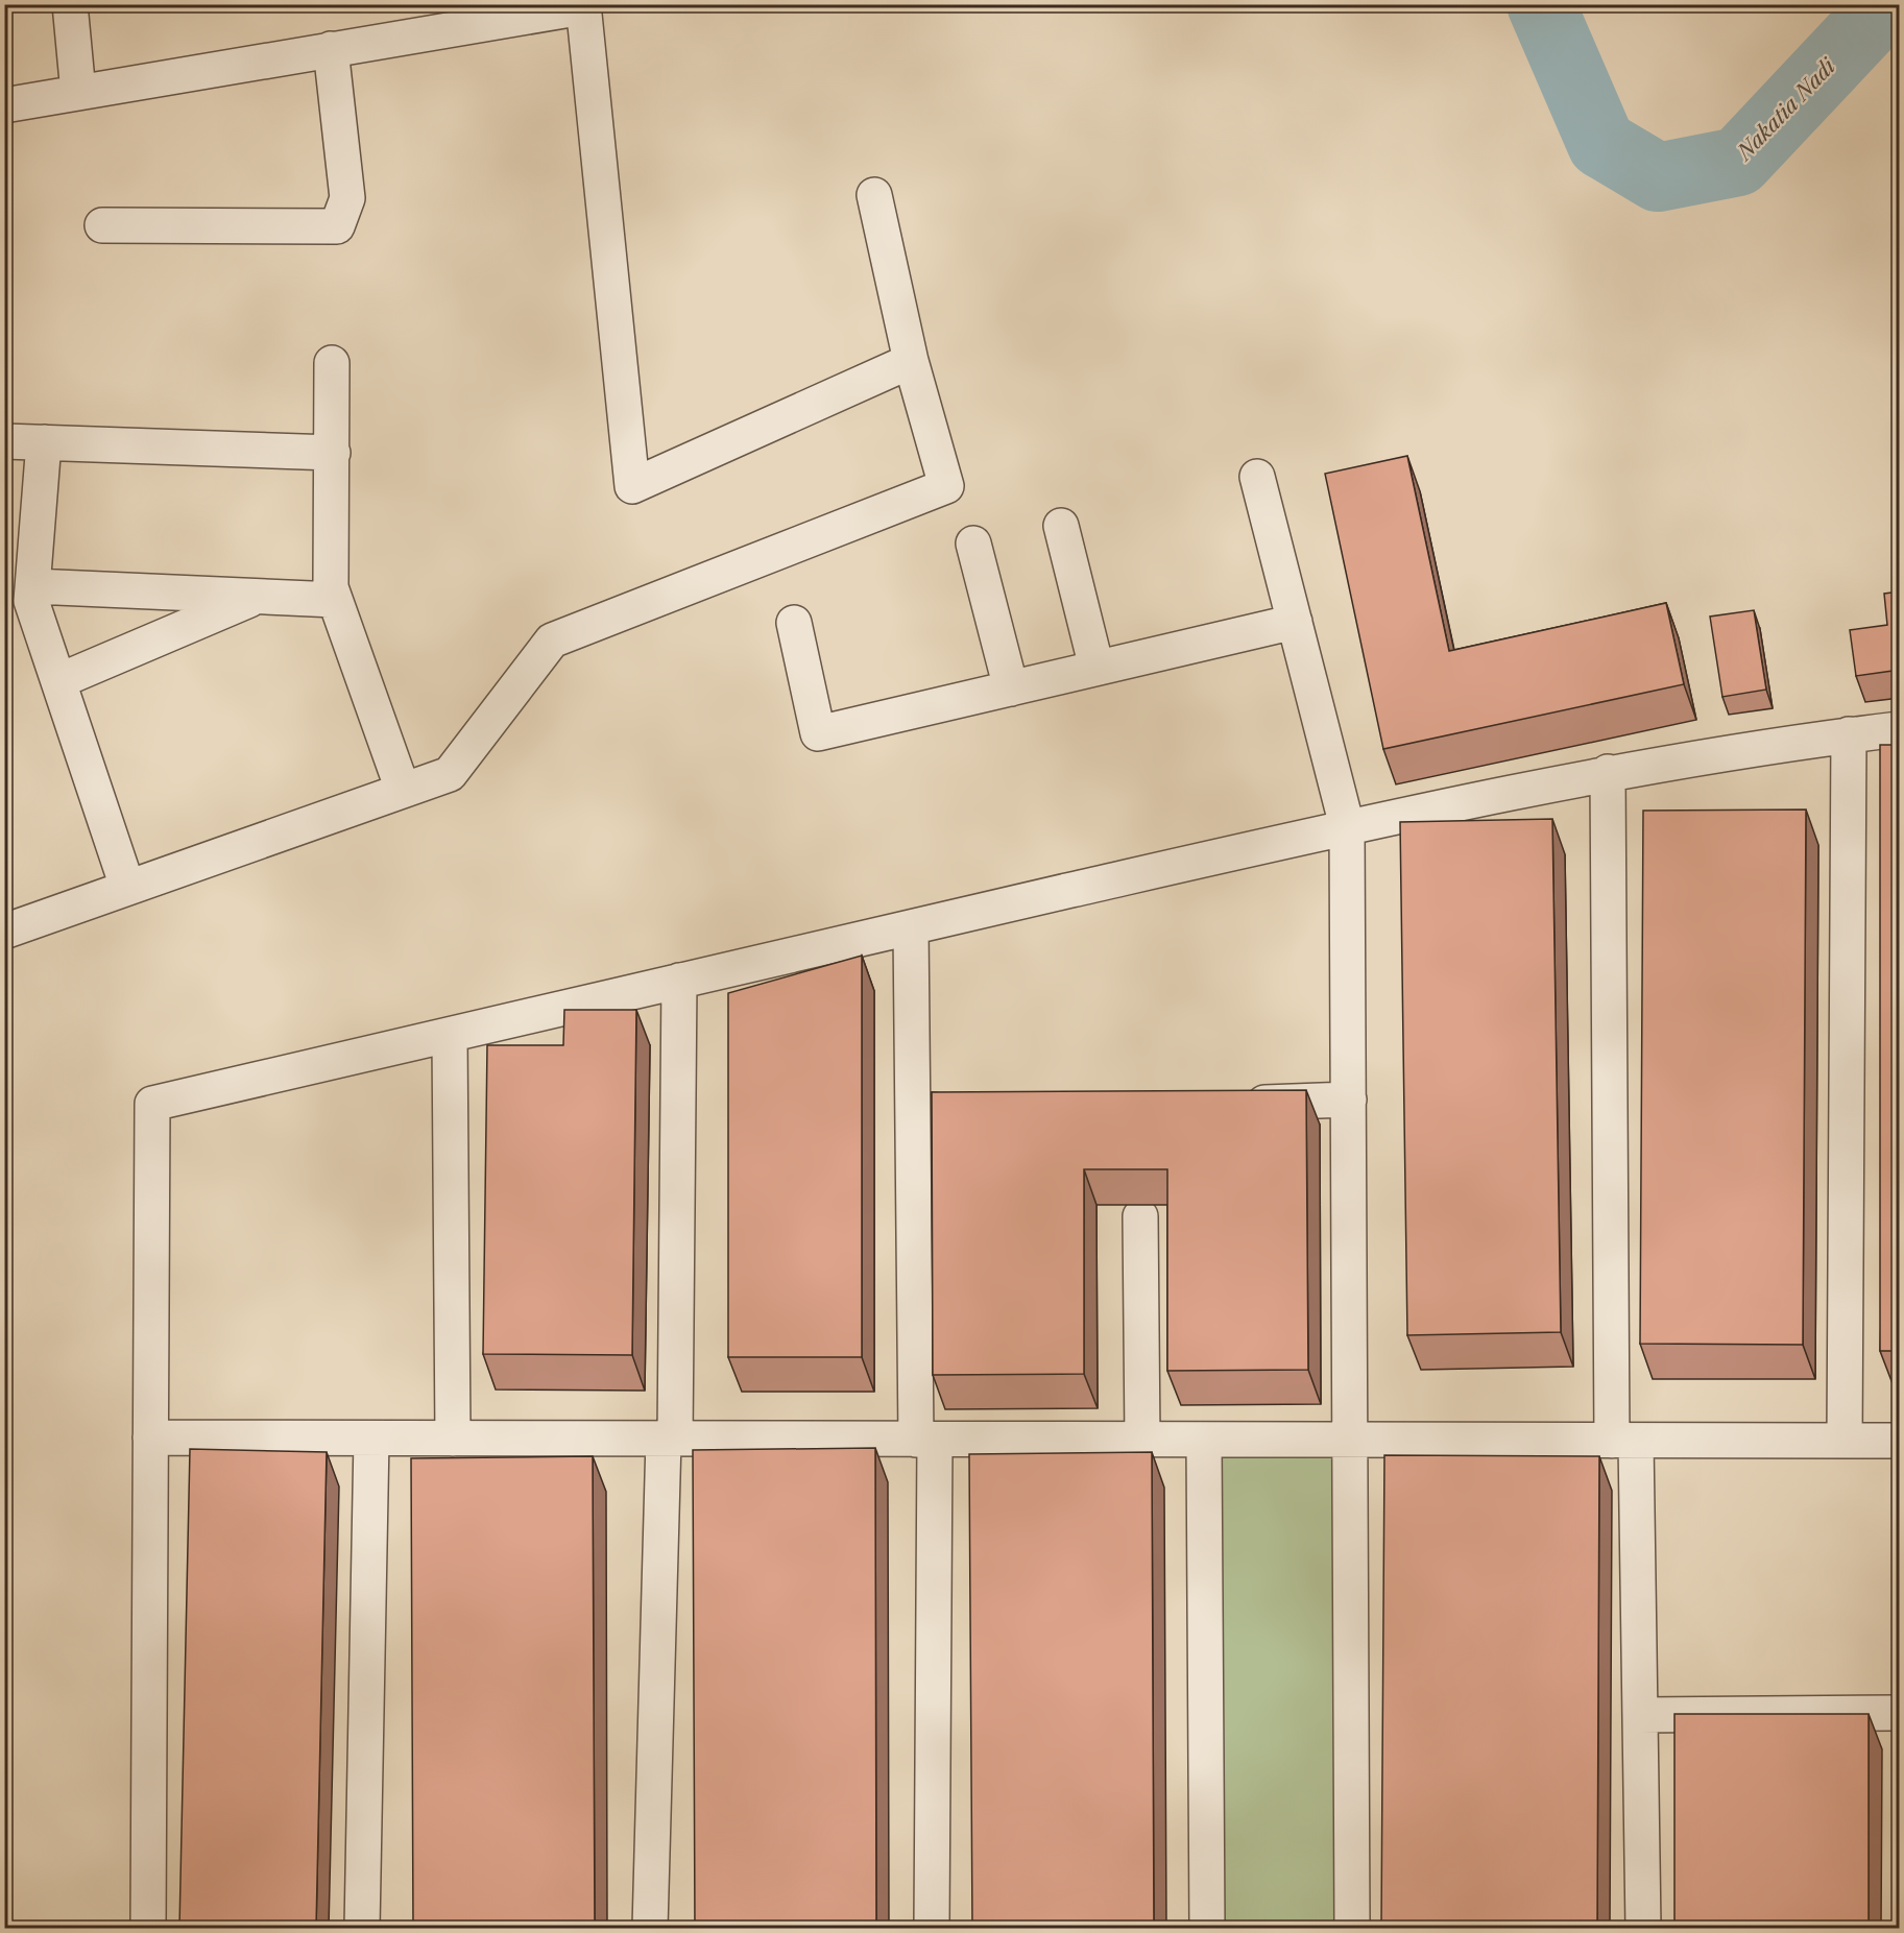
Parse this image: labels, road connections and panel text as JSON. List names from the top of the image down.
{
  "water": ["Nakatia Nadi"]
}
